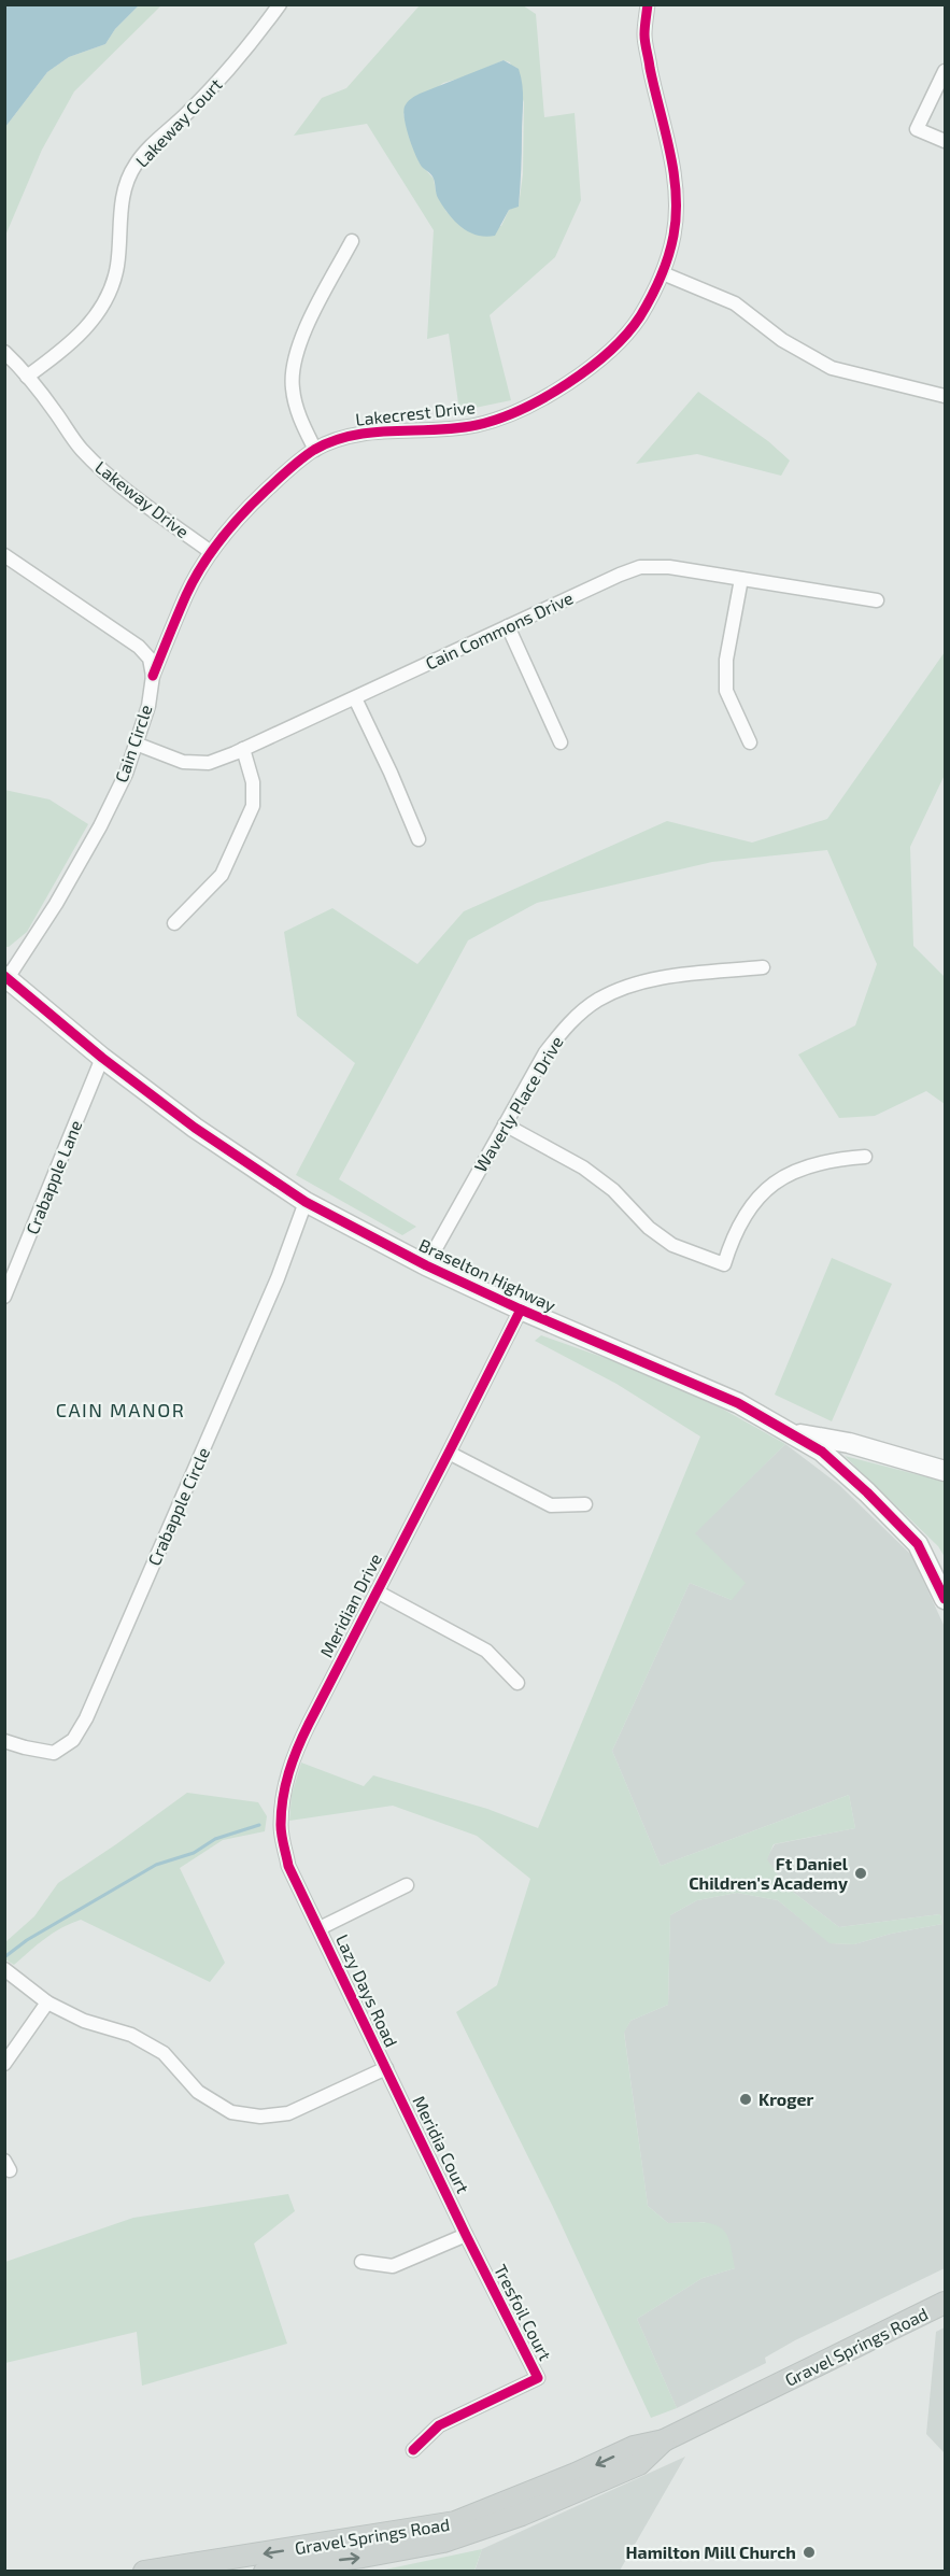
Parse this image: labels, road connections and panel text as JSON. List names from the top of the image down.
{
  "streets": {
    "main road": ["Braselton Highway", "Gravel Springs Road"],
    "street": [
      "Lakeway Court",
      "Lakecrest Drive",
      "Lakeway Drive",
      "Cain Commons Drive",
      "Cain Circle",
      "Waverly Place Drive",
      "Crabapple Lane",
      "Crabapple Circle",
      "Meridian Drive",
      "Lazy Days Road",
      "Meridia Court",
      "Tresfoil Court"
    ]
  },
  "crossings": [
    ["Lakeway Court", "Lakeway Drive"],
    ["Lakecrest Drive", "Lakeway Drive"],
    ["Lakecrest Drive", "Cain Circle"],
    ["Cain Commons Drive", "Cain Circle"],
    ["Cain Circle", "Braselton Highway"],
    ["Waverly Place Drive", "Braselton Highway"],
    ["Crabapple Lane", "Braselton Highway"],
    ["Braselton Highway", "Crabapple Circle"],
    ["Braselton Highway", "Meridian Drive"],
    ["Meridian Drive", "Lazy Days Road"],
    ["Lazy Days Road", "Meridia Court"],
    ["Meridia Court", "Tresfoil Court"]
  ],
  "districts": ["CAIN MANOR"],
  "places": ["Ft Daniel Children's Academy", "Kroger", "Hamilton Mill Church"]
}
